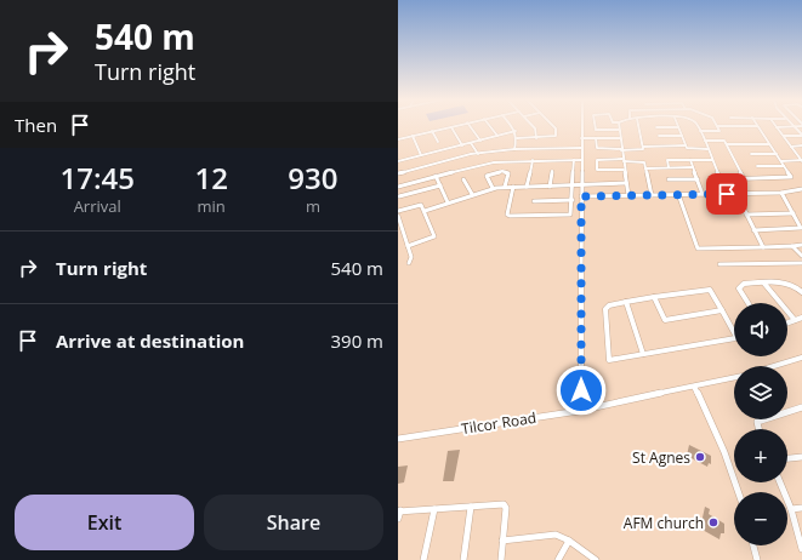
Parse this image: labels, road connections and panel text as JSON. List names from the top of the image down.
{
  "streets": {
    "street": ["Tilcor Road"]
  },
  "places": ["St Agnes", "AFM church"],
  "page": {
    "turn": ["540 m", "Turn right"],
    "then": "Then",
    "eta": [
      "17:45",
      "Arrival",
      "12",
      "min",
      "930",
      "m"
    ],
    "list": [
      {
        "name": "Turn right",
        "value": "540 m"
      },
      {
        "name": "Arrive at destination",
        "value": "390 m"
      }
    ],
    "map_buttons": ["+", "−"],
    "buttons": ["Exit", "Share"]
  }
}
